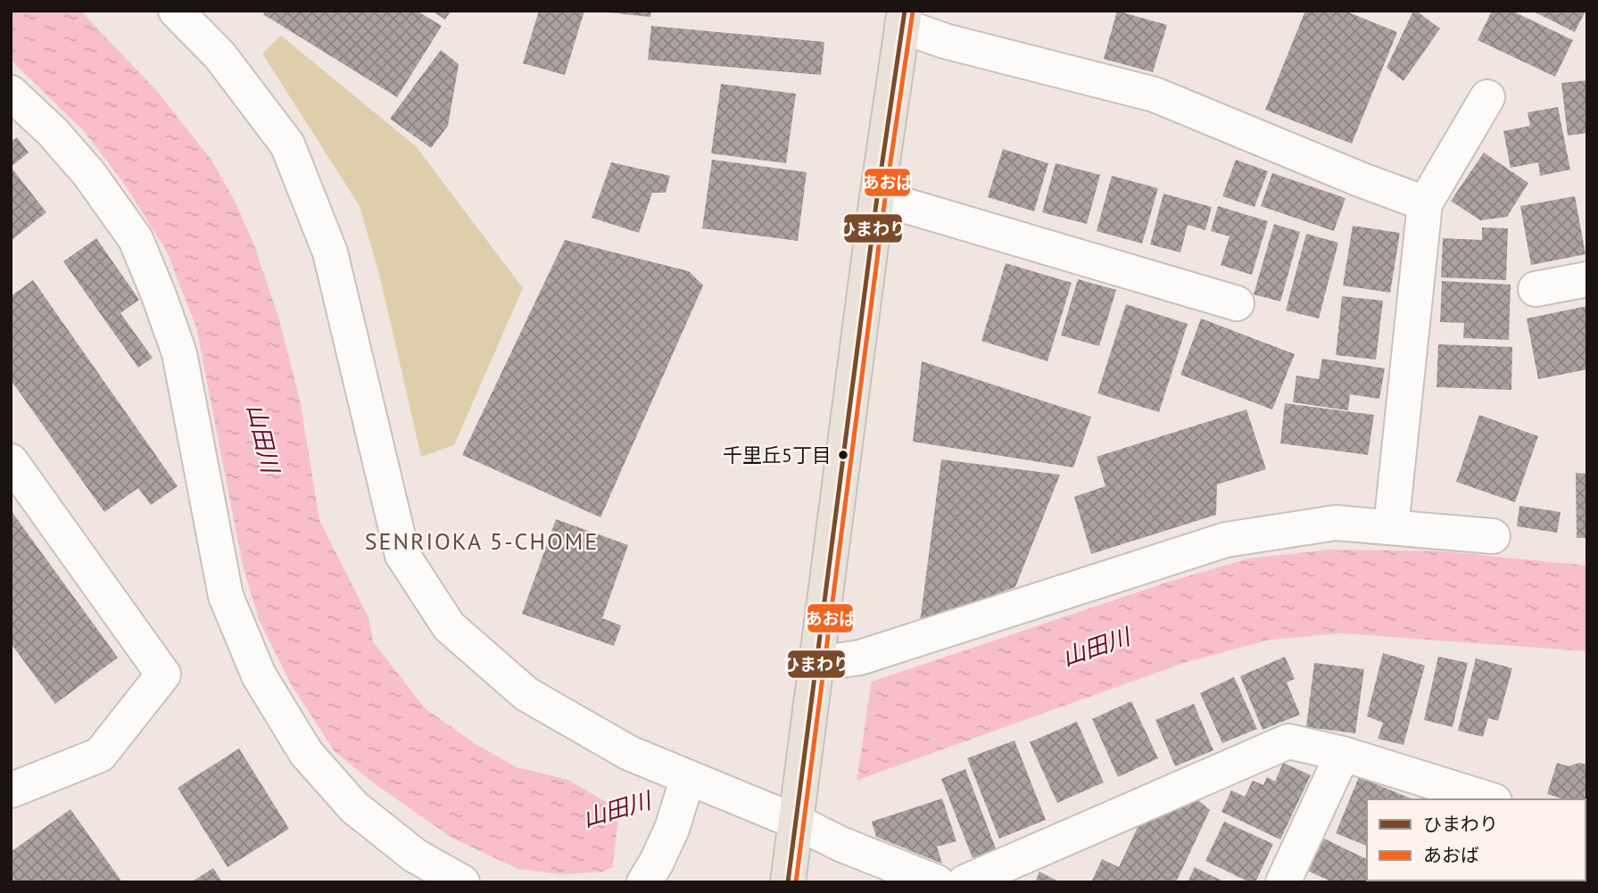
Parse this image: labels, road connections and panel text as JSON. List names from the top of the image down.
{
  "districts": ["SENRIOKA 5-CHOME"],
  "water": ["山田川"],
  "places": ["千里丘5丁目"],
  "lines": ["transit line ひまわり", "transit line あおば"],
  "legend": ["ひまわり", "あおば"]
}
